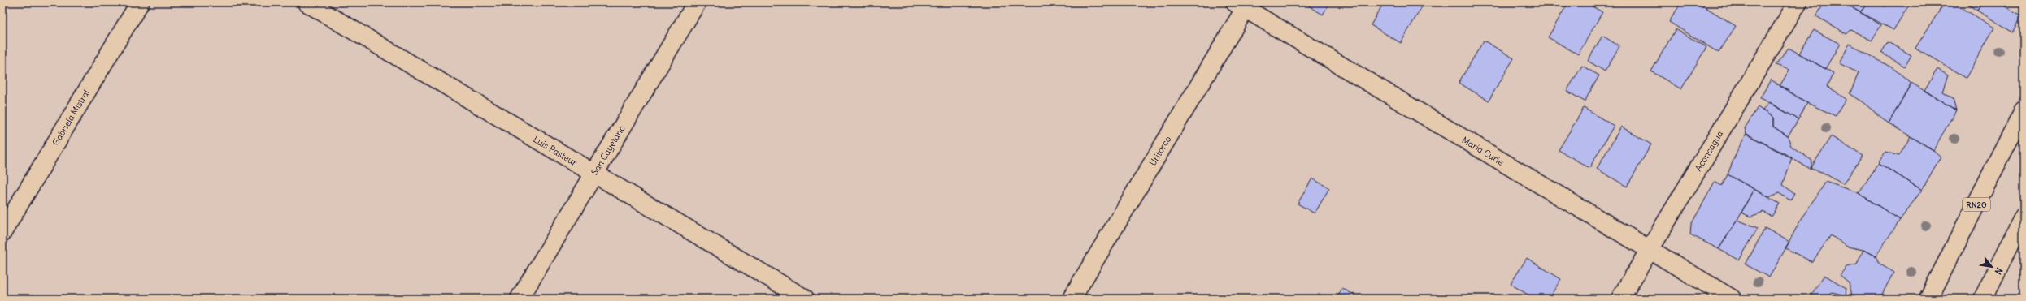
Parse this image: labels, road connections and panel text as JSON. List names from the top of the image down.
{
  "streets": {
    "street": [
      "Gabriela Mistral",
      "San Cayetano",
      "Luis Pasteur",
      "Uritorco",
      "Maria Curie",
      "Aconcagua",
      "RN20"
    ]
  },
  "crossings": [
    ["San Cayetano", "Luis Pasteur"],
    ["Uritorco", "Maria Curie"],
    ["Maria Curie", "Aconcagua"]
  ],
  "north": "bottom right"
}
